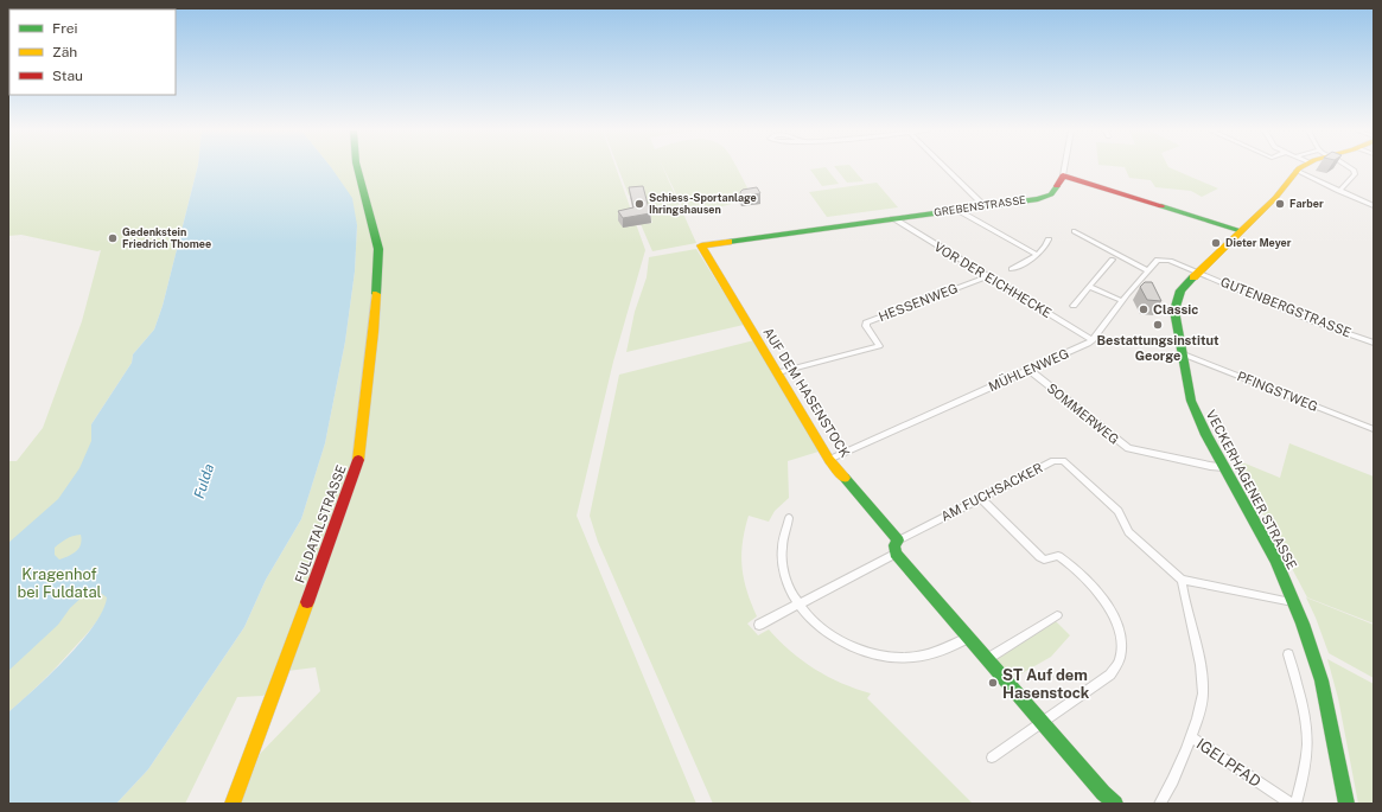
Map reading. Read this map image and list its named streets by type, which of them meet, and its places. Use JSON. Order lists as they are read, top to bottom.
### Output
{
  "streets": {
    "street": [
      "GREBENSTRASSE",
      "VOR DER EICHHECKE",
      "HESSENWEG",
      "GUTENBERGSTRASSE",
      "MÜHLENWEG",
      "PFINGSTWEG",
      "AUF DEM HASENSTOCK",
      "SOMMERWEG",
      "VECKERHAGENER STRASSE",
      "AM FUCHSACKER",
      "FULDATALSTRASSE",
      "IGELPFAD"
    ]
  },
  "crossings": [
    ["GREBENSTRASSE", "VOR DER EICHHECKE"],
    ["GREBENSTRASSE", "AUF DEM HASENSTOCK"],
    ["VOR DER EICHHECKE", "HESSENWEG"],
    ["VOR DER EICHHECKE", "MÜHLENWEG"],
    ["HESSENWEG", "AUF DEM HASENSTOCK"],
    ["GUTENBERGSTRASSE", "MÜHLENWEG"],
    ["GUTENBERGSTRASSE", "VECKERHAGENER STRASSE"],
    ["MÜHLENWEG", "AUF DEM HASENSTOCK"],
    ["MÜHLENWEG", "SOMMERWEG"],
    ["MÜHLENWEG", "VECKERHAGENER STRASSE"],
    ["PFINGSTWEG", "VECKERHAGENER STRASSE"],
    ["AUF DEM HASENSTOCK", "AM FUCHSACKER"],
    ["SOMMERWEG", "VECKERHAGENER STRASSE"]
  ],
  "water": ["Fulda"],
  "parks": ["Kragenhof bei Fuldatal"],
  "places": [
    "Schiess-Sportanlage Ihringshausen",
    "Farber",
    "Gedenkstein Friedrich Thomee",
    "Dieter Meyer",
    "Classic",
    "Bestattungsinstitut George",
    "ST Auf dem Hasenstock"
  ],
  "legend": ["Frei", "Zäh", "Stau"]
}
